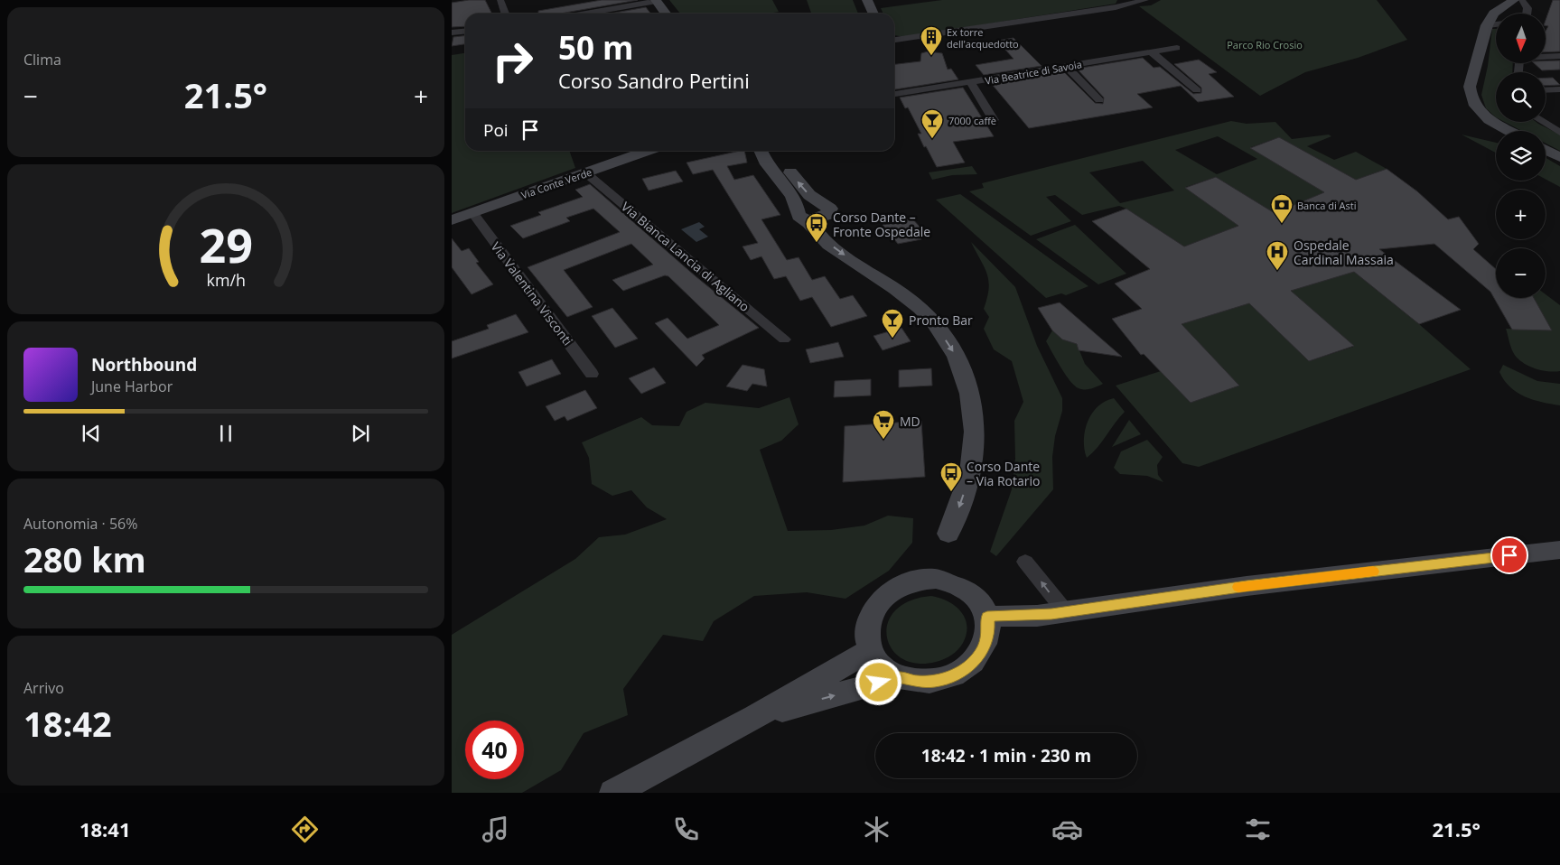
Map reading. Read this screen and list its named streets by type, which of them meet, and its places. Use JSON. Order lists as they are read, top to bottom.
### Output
{
  "streets": {
    "street": [
      "Via Beatrice di Savoia",
      "Via Conte Verde",
      "Via Bianca Lancia di Agliano",
      "Via Valentina Visconti"
    ]
  },
  "crossings": [
    ["Via Conte Verde", "Via Bianca Lancia di Agliano"],
    ["Via Conte Verde", "Via Valentina Visconti"]
  ],
  "parks": ["Parco Rio Crosio"],
  "places": {
    "building": ["Ex torre dell'acquedotto"],
    "bar": ["7000 caffè", "Pronto Bar"],
    "bank": ["Banca di Asti"],
    "bus stop": ["Corso Dante – Fronte Ospedale", "Corso Dante – Via Rotario"],
    "hospital": ["Ospedale Cardinal Massaia"],
    "supermarket": ["MD"]
  },
  "north": "bottom",
  "page": {
    "tile": [
      "Clima",
      ["Autonomia · 56%", "280 km"],
      ["Arrivo", "18:42"]
    ],
    "map_buttons": ["+", "−"],
    "turn": ["50 m", "Corso Sandro Pertini"],
    "heat": ["−", "21.5°", "+"],
    "then": "Poi",
    "song": ["Northbound", "June Harbor"],
    "limit": "40",
    "trip": "18:42 · 1 min · 230 m",
    "tabs": ["18:41", "21.5°"],
    "gauge": ["29", "km/h"]
  }
}
